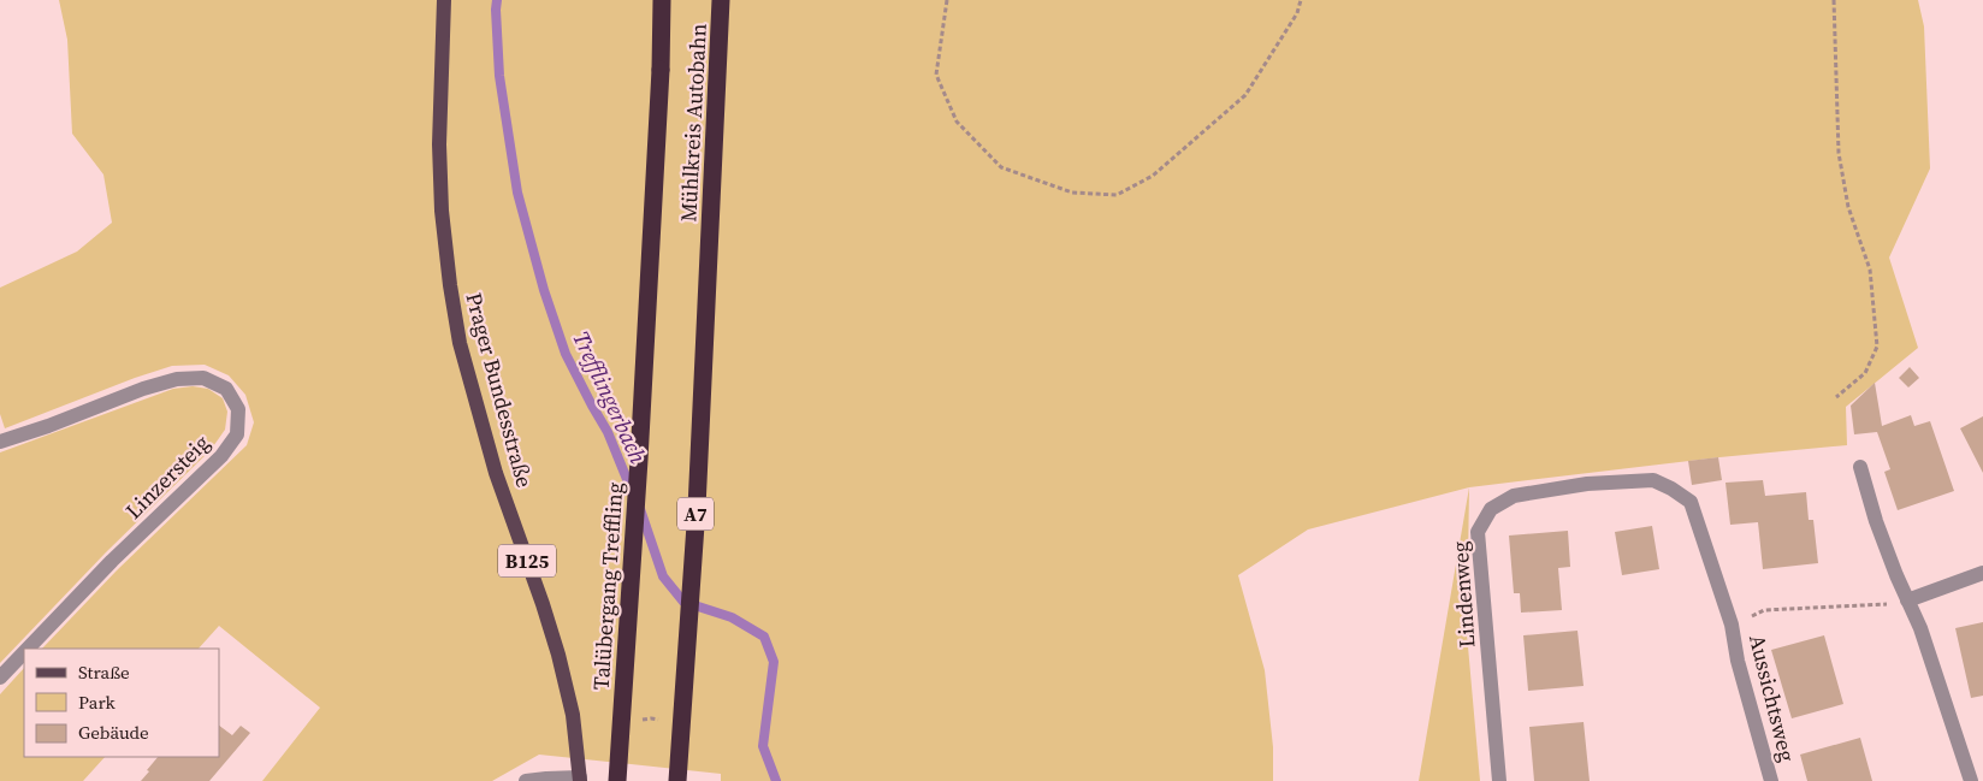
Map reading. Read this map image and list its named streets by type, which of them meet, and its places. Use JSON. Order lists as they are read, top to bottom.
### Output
{
  "streets": {
    "highway": ["Mühlkreis Autobahn", "A7", "Talübergang Treffling"],
    "main road": ["Prager Bundesstraße", "B125"],
    "street": ["Linzersteig", "Lindenweg", "Aussichtsweg"]
  },
  "crossings": [
    ["Mühlkreis Autobahn", "Talübergang Treffling"],
    ["Lindenweg", "Aussichtsweg"]
  ],
  "water": ["Trefflingerbach"],
  "legend": ["Straße", "Park", "Gebäude"]
}
